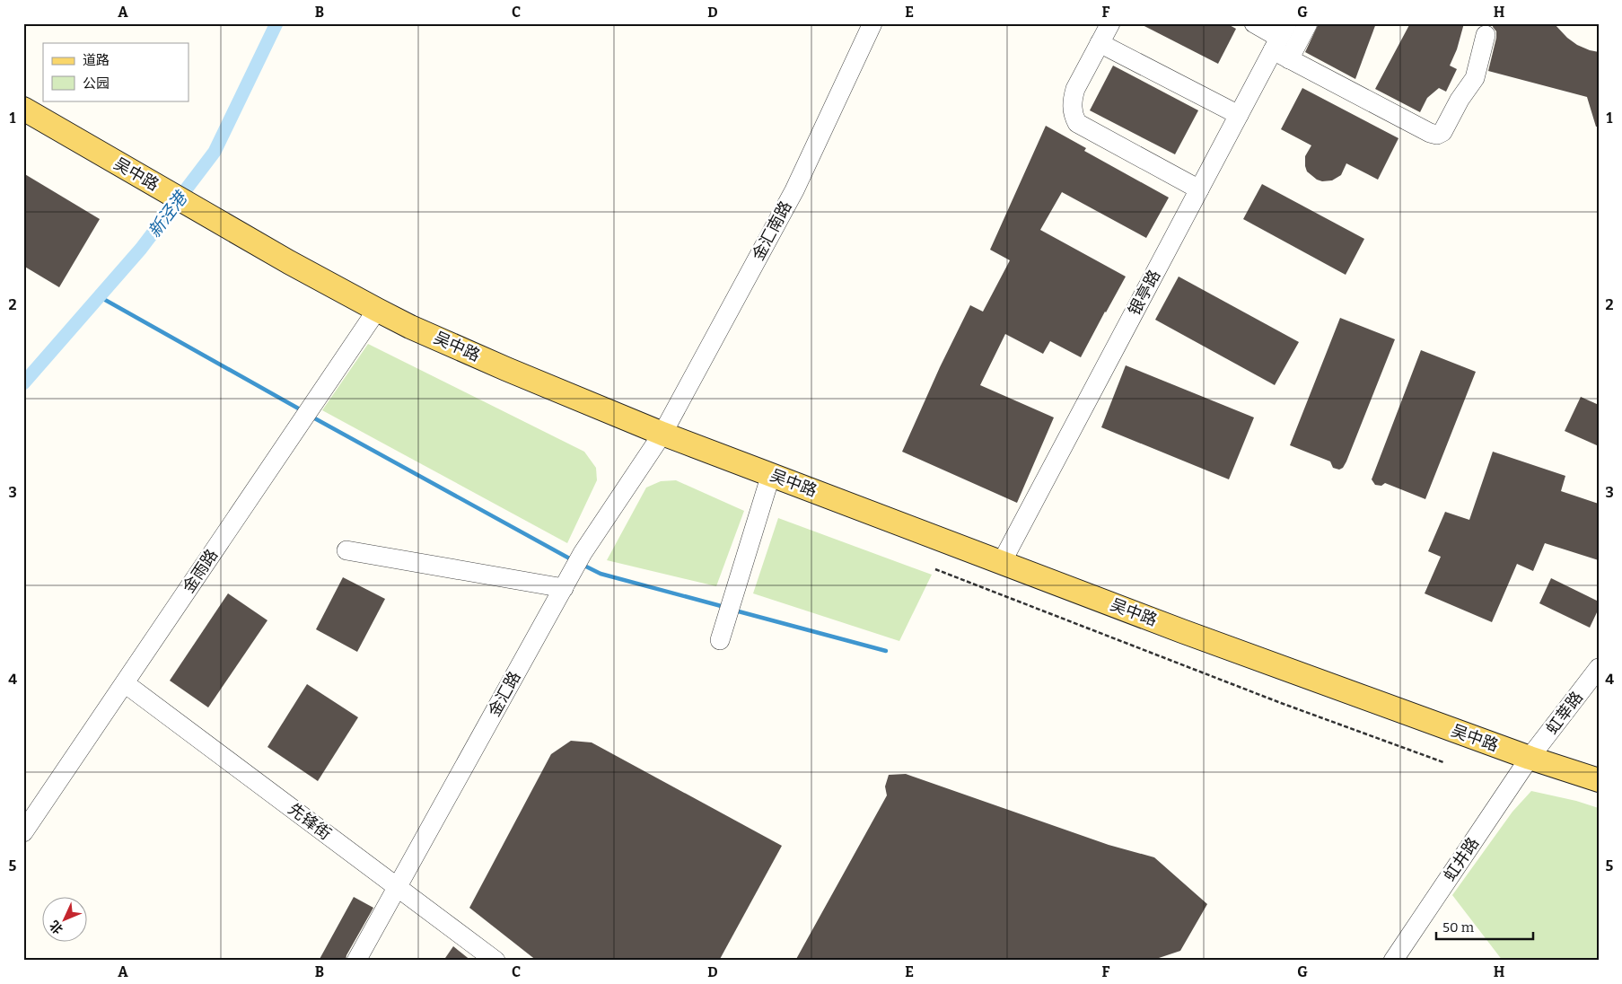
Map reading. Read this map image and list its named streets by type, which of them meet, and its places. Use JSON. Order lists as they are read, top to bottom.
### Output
{
  "streets": {
    "main road": ["吴中路"],
    "street": [
      "金汇南路",
      "银亭路",
      "金雨路",
      "金汇路",
      "虹莘路",
      "先锋街",
      "虹井路"
    ]
  },
  "crossings": [
    ["吴中路", "金汇南路"],
    ["吴中路", "银亭路"],
    ["吴中路", "金雨路"],
    ["吴中路", "金汇路"],
    ["吴中路", "虹莘路"],
    ["吴中路", "虹井路"],
    ["金汇南路", "金汇路"],
    ["金雨路", "先锋街"],
    ["金汇路", "先锋街"],
    ["虹莘路", "虹井路"]
  ],
  "water": ["新泾港"],
  "legend": ["道路", "公园"],
  "scale_bar": "50 m",
  "north": "bottom left",
  "grid": {
    "columns": [
      "A",
      "B",
      "C",
      "D",
      "E",
      "F",
      "G",
      "H"
    ],
    "rows": [
      "1",
      "2",
      "3",
      "4",
      "5"
    ]
  }
}
